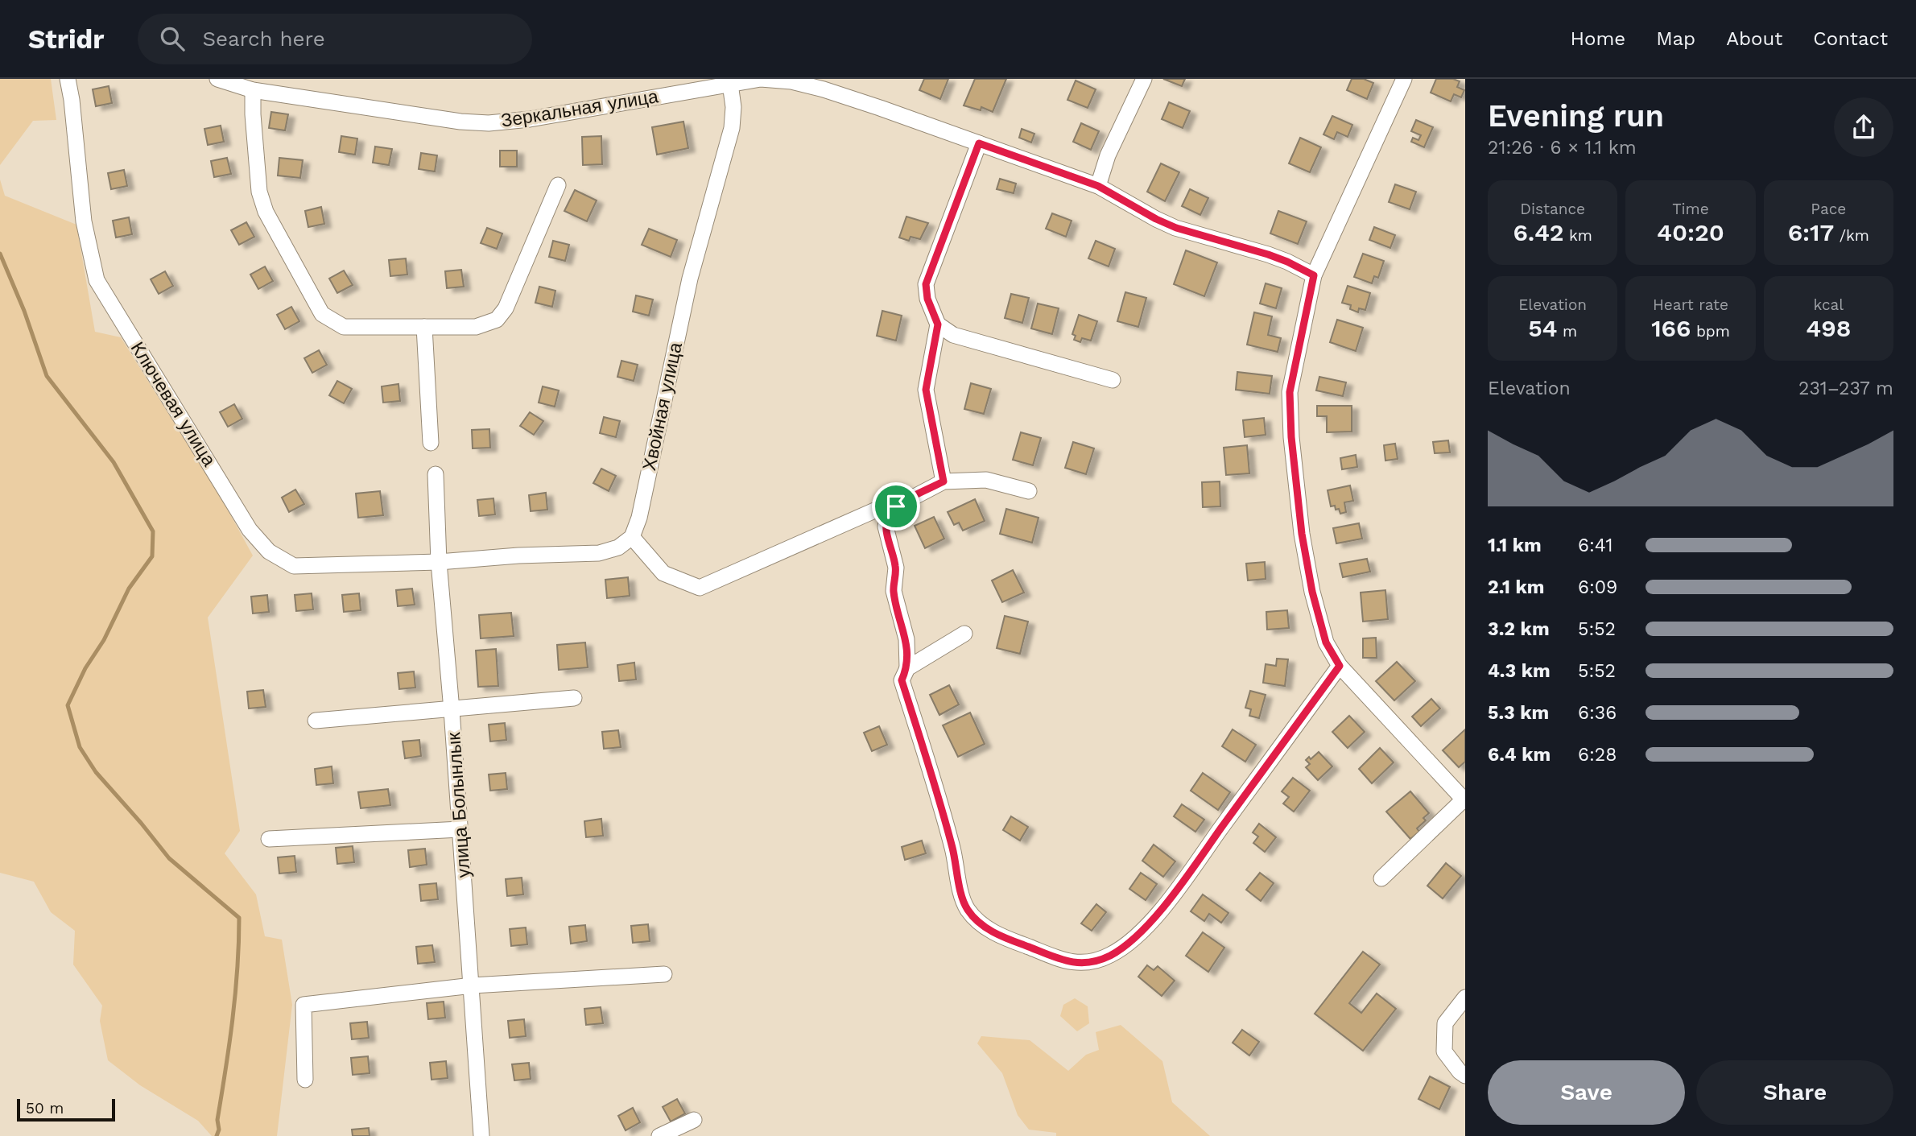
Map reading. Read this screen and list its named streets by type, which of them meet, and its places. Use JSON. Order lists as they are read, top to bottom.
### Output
{
  "streets": {
    "street": [
      "Зеркальная улица",
      "Ключевая улица",
      "Хвойная улица",
      "улица Болынлык"
    ]
  },
  "crossings": [
    ["Зеркальная улица", "Хвойная улица"],
    ["Ключевая улица", "улица Болынлык"]
  ],
  "scale_bar": "50 m",
  "page": {
    "header": "Stridr",
    "search": "Search here",
    "nav": [
      "Home",
      "Map",
      "About",
      "Contact"
    ],
    "heading": ["Evening run", "21:26 · 6 × 1.1 km"],
    "stats": [
      ["Distance", "6.42 km"],
      ["Time", "40:20"],
      ["Pace", "6:17 /km"],
      ["Elevation", "54 m"],
      ["Heart rate", "166 bpm"],
      ["kcal", "498"]
    ],
    "chart": ["Elevation", "231–237 m"],
    "list": [
      {
        "name": "1.1 km",
        "note": "6:41"
      },
      {
        "name": "2.1 km",
        "note": "6:09"
      },
      {
        "name": "3.2 km",
        "note": "5:52"
      },
      {
        "name": "4.3 km",
        "note": "5:52"
      },
      {
        "name": "5.3 km",
        "note": "6:36"
      },
      {
        "name": "6.4 km",
        "note": "6:28"
      }
    ],
    "buttons": ["Save", "Share"],
    "scale": "50 m"
  }
}
